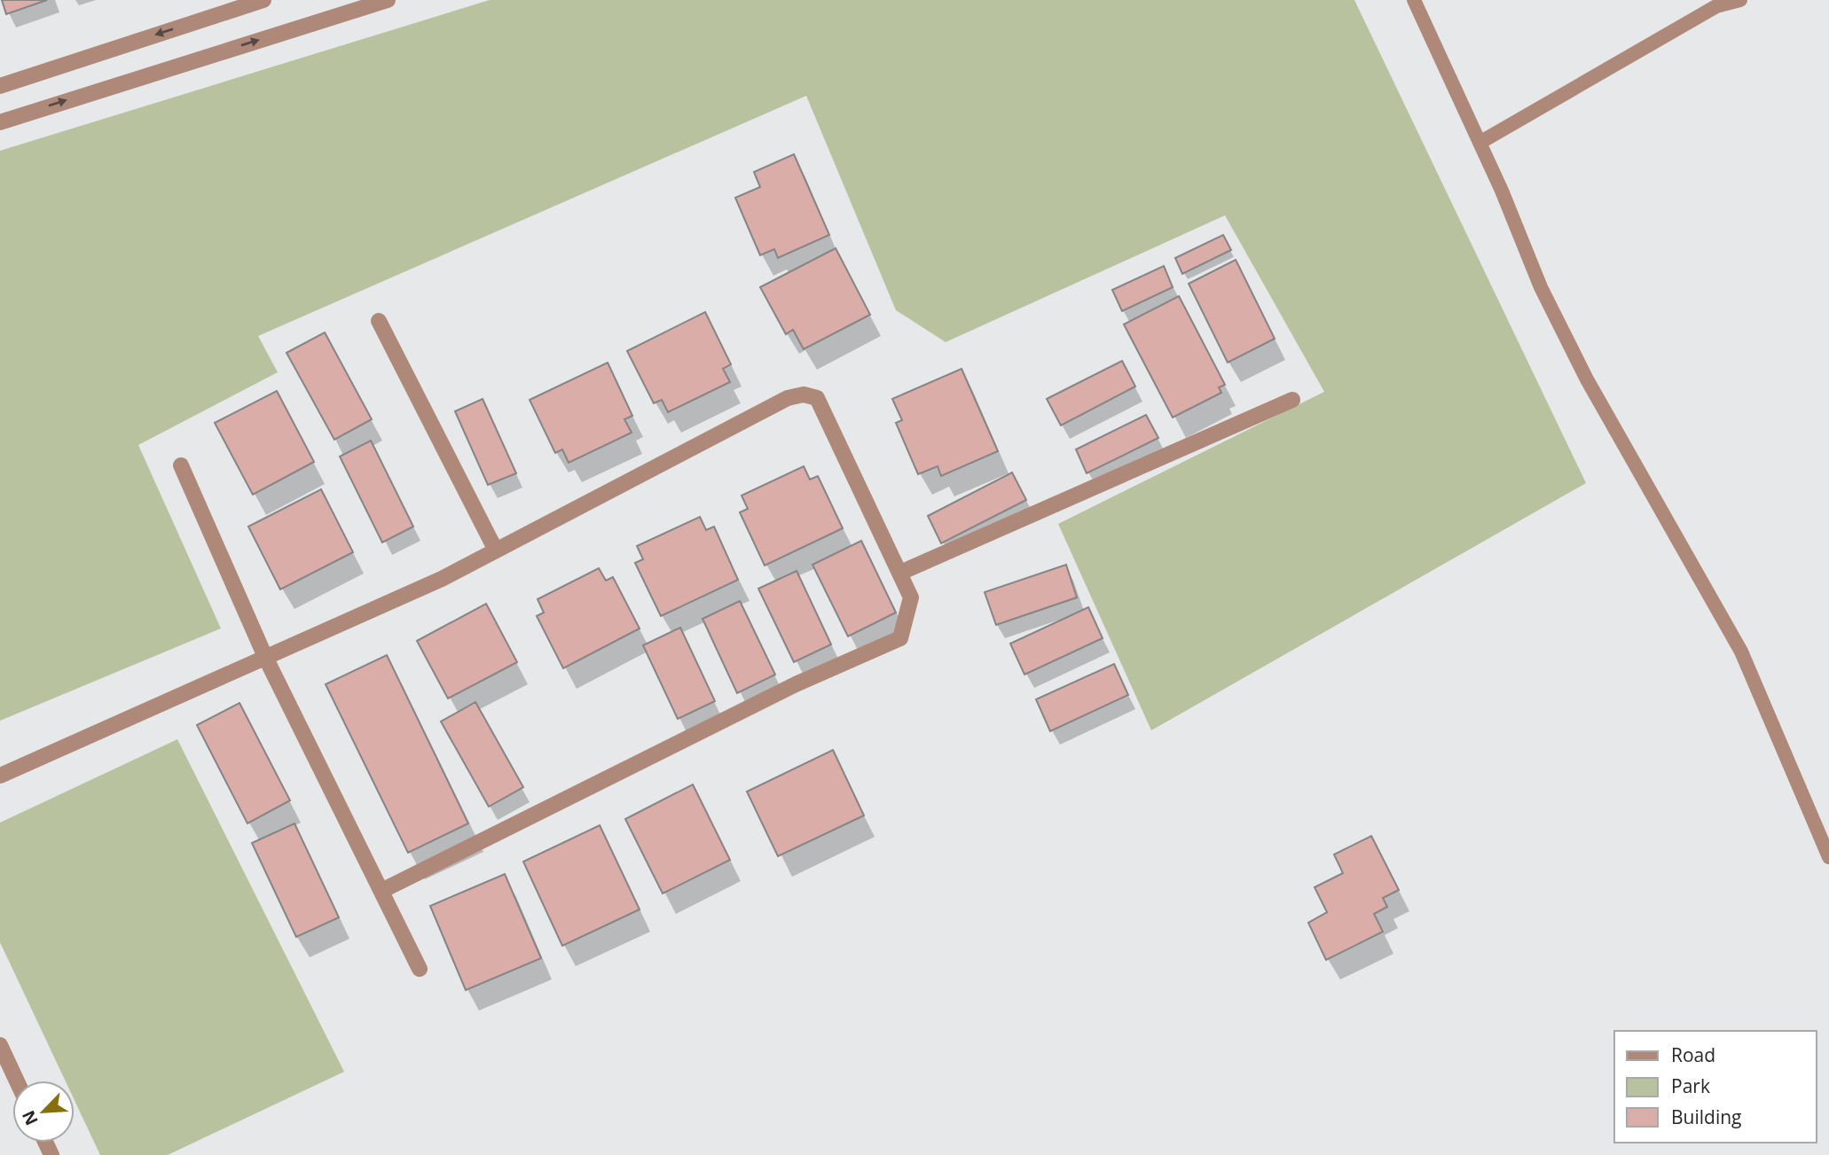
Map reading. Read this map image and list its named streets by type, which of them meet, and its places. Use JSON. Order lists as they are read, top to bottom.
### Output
{
  "legend": ["Road", "Park", "Building"],
  "north": "bottom left"
}
